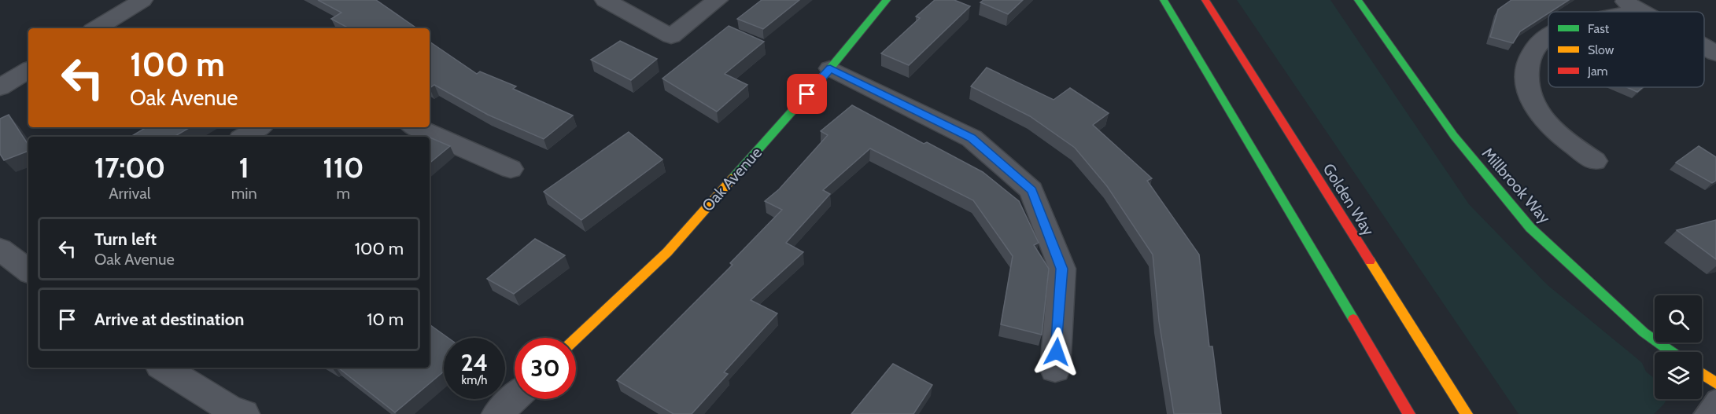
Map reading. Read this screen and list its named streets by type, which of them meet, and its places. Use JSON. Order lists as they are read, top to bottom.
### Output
{
  "streets": {
    "main road": ["Oak Avenue", "Millbrook Way", "Golden Way"]
  },
  "legend": ["Fast", "Slow", "Jam"],
  "page": {
    "turn": ["100 m", "Oak Avenue"],
    "eta": [
      "17:00",
      "Arrival",
      "1",
      "min",
      "110",
      "m"
    ],
    "list": [
      {
        "name": "Turn left",
        "note": "Oak Avenue",
        "value": "100 m"
      },
      {
        "name": "Arrive at destination",
        "value": "10 m"
      }
    ],
    "speed": "24 km/h",
    "limit": "30"
  }
}
